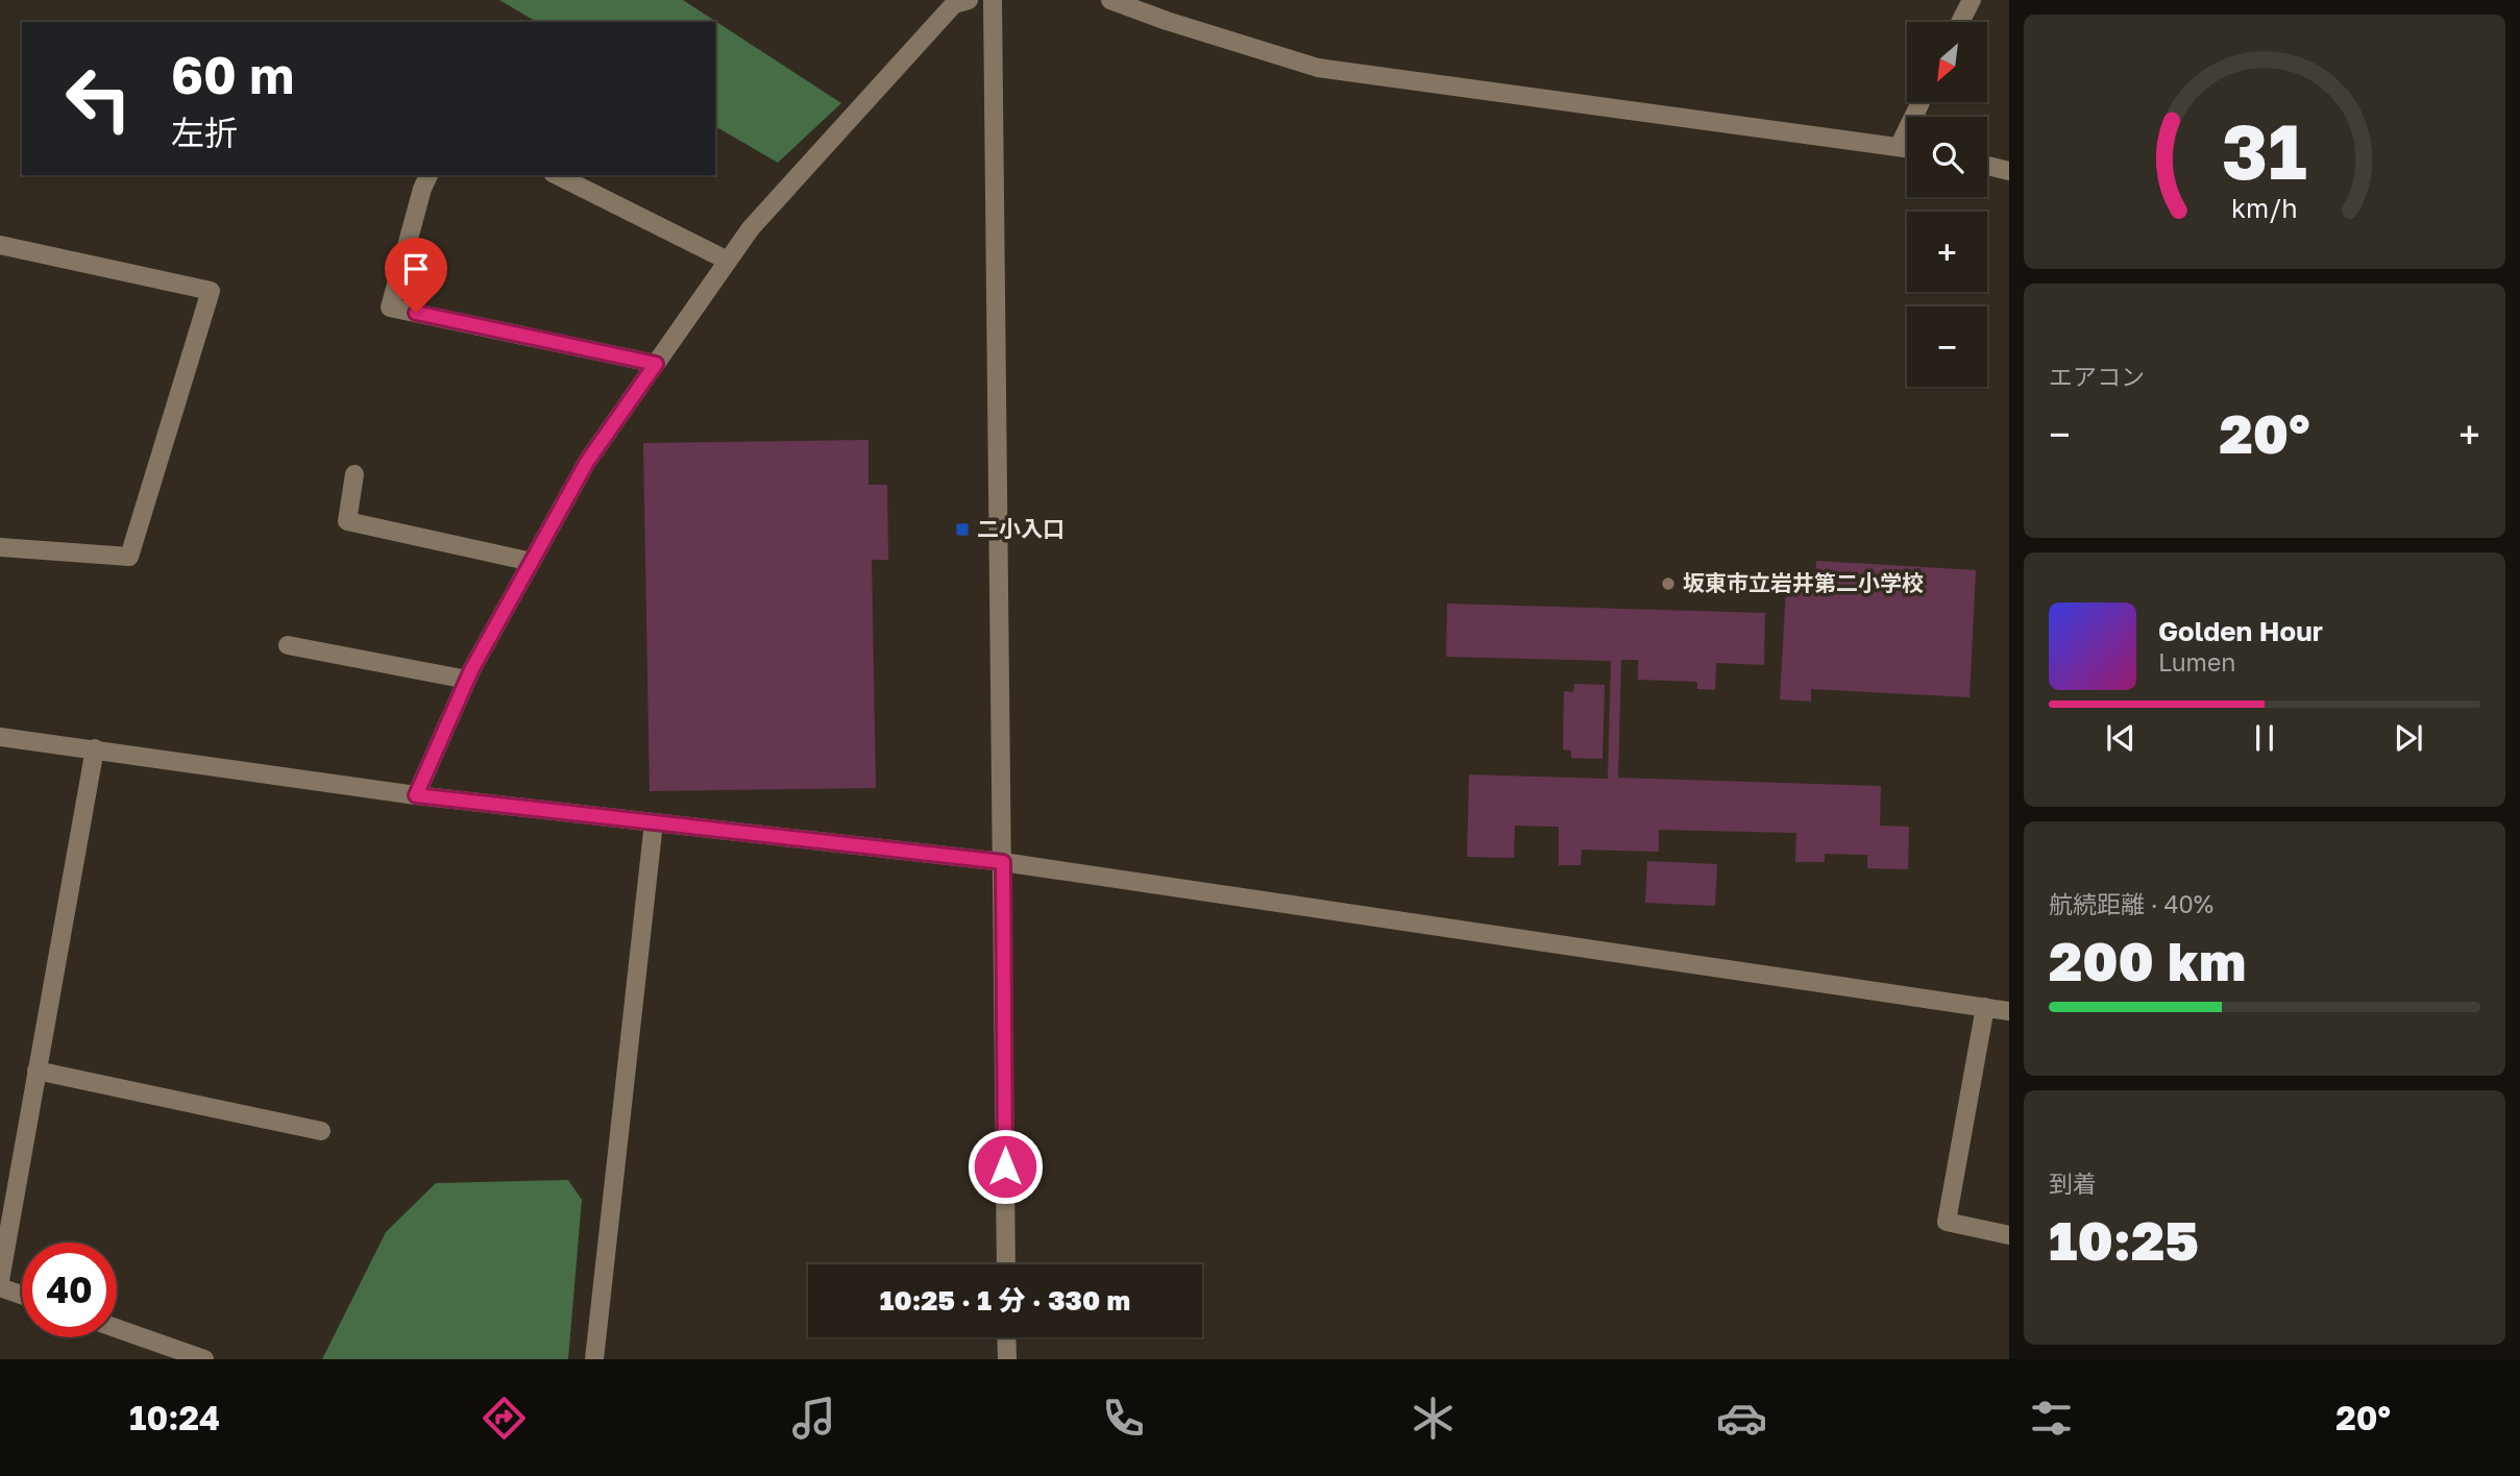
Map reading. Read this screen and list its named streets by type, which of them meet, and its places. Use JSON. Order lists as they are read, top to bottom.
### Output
{
  "places": {
    "transit": ["二小入口"],
    "other": ["坂東市立岩井第二小学校"]
  },
  "north": "bottom left",
  "page": {
    "map_buttons": ["+", "−"],
    "turn": ["60 m", "左折"],
    "tile": [
      "エアコン",
      ["航続距離 · 40%", "200 km"],
      ["到着", "10:25"]
    ],
    "heat": ["−", "20°", "+"],
    "song": ["Golden Hour", "Lumen"],
    "limit": "40",
    "trip": "10:25 · 1 分 · 330 m",
    "tabs": ["10:24", "20°"],
    "gauge": ["31", "km/h"]
  }
}
